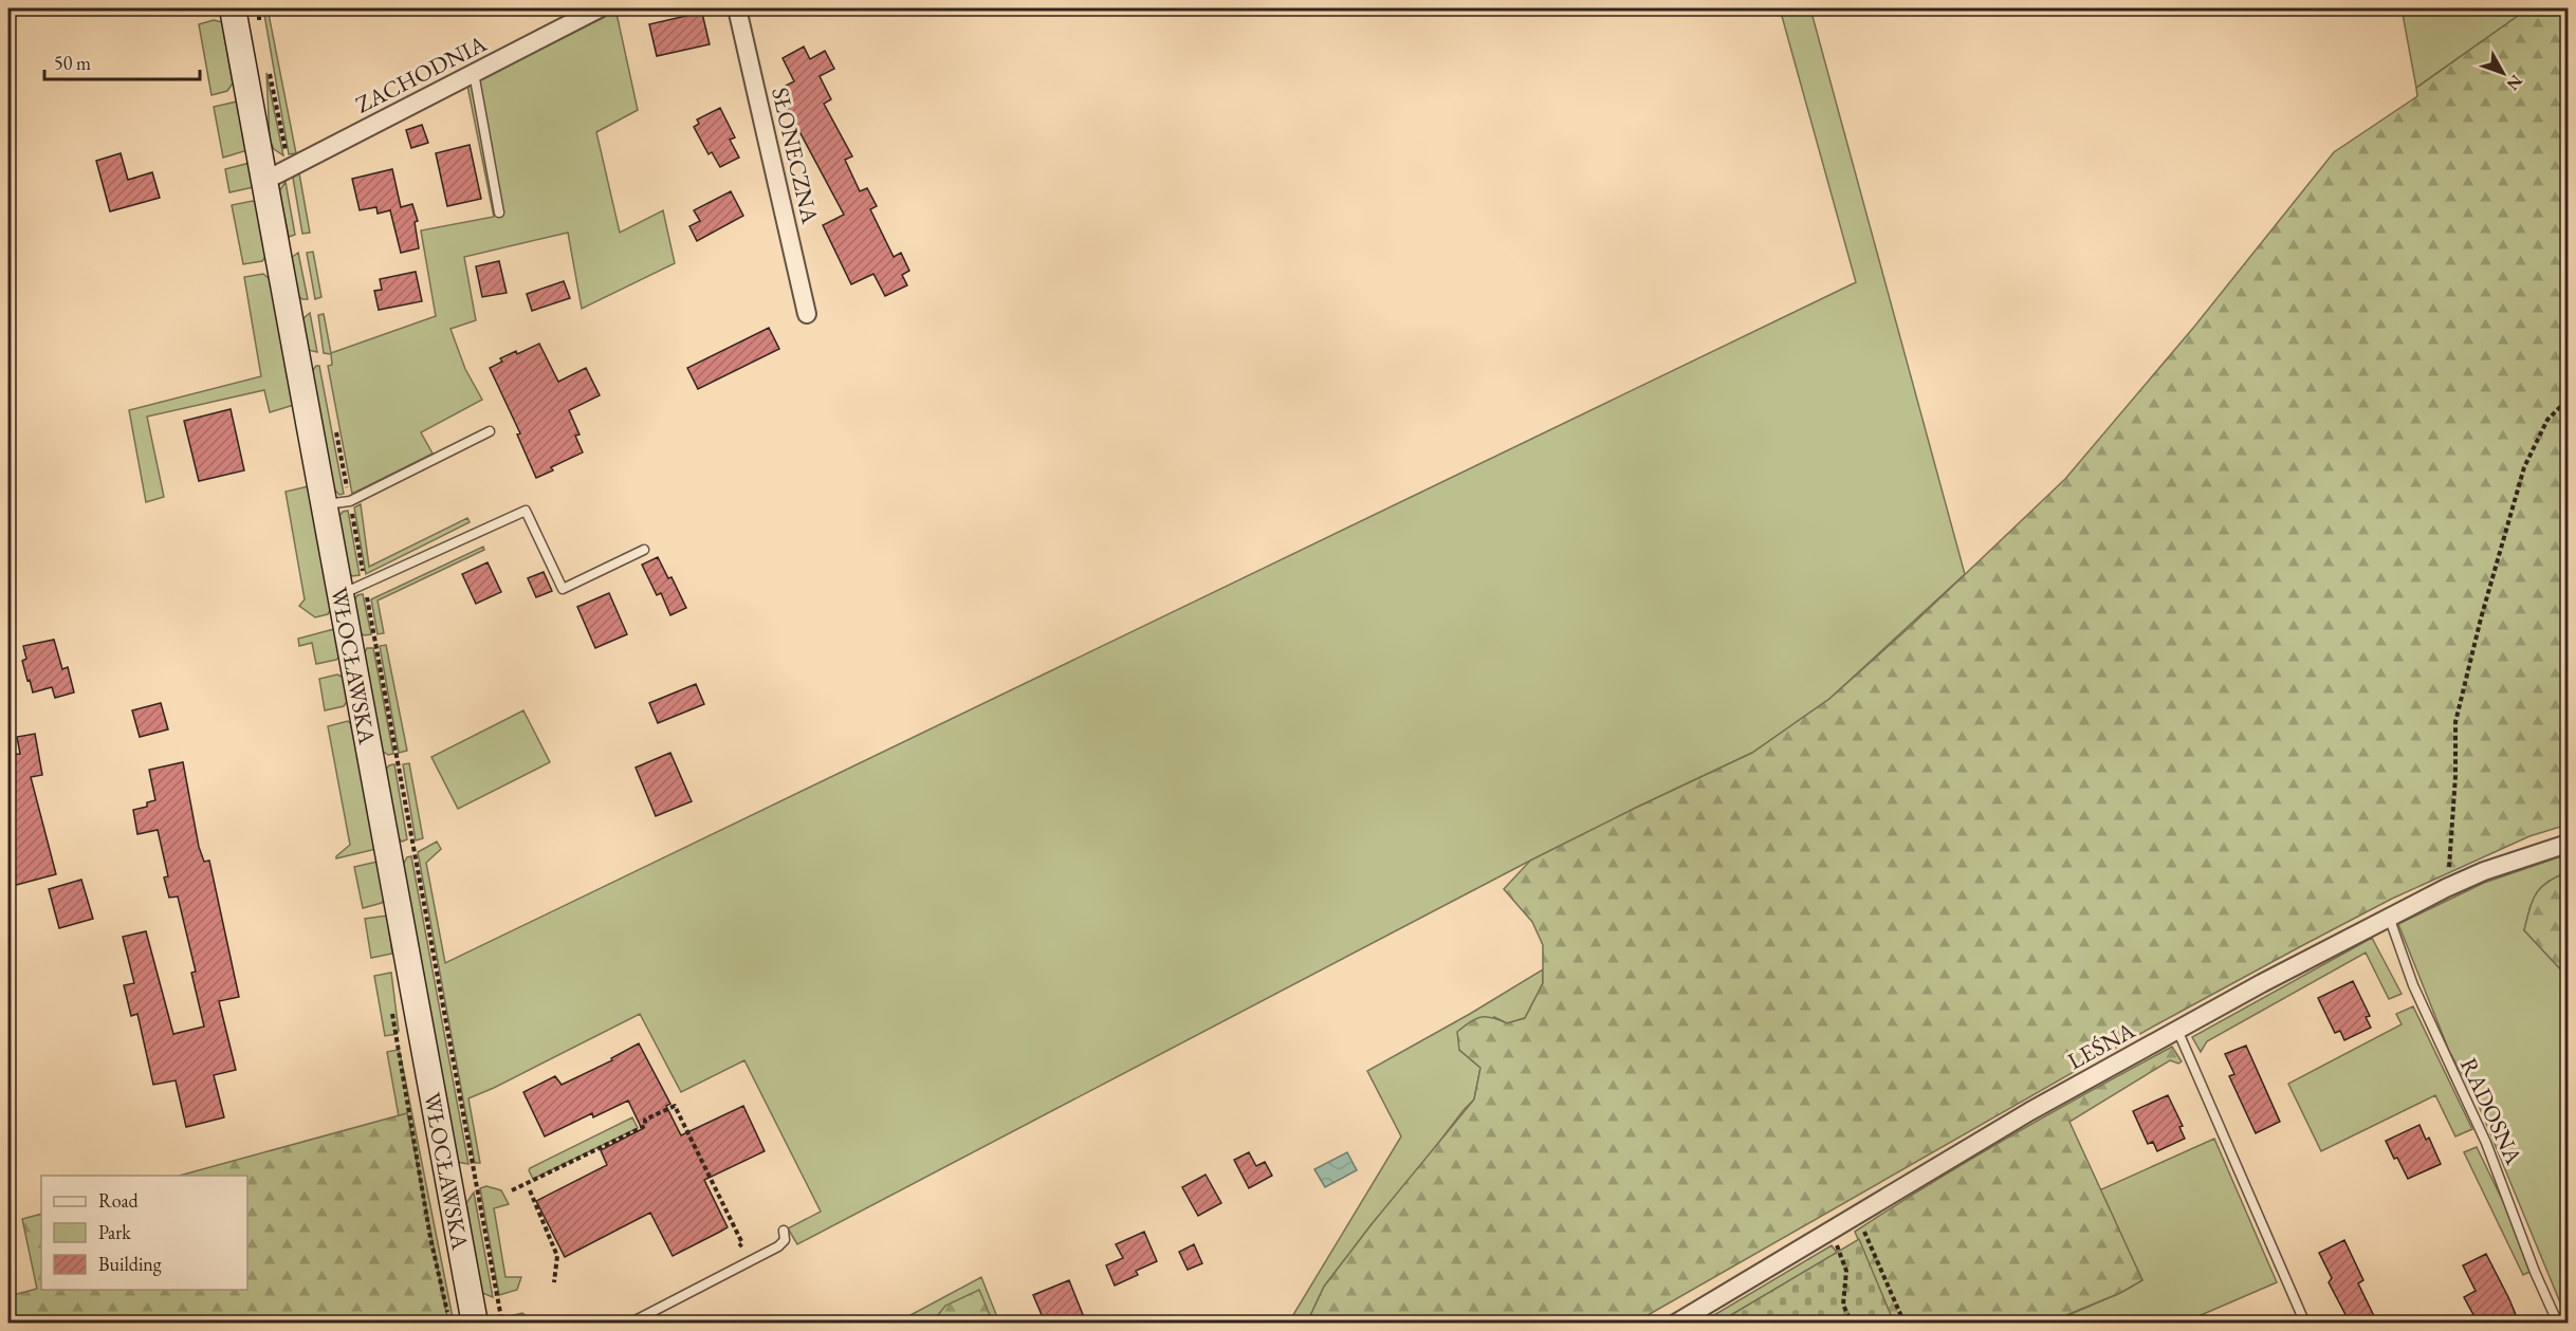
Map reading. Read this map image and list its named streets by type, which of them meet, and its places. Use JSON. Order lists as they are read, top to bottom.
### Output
{
  "streets": {
    "main road": ["WŁOCŁAWSKA"],
    "street": ["ZACHODNIA", "SŁONECZNA", "LEŚNA"],
    "lane": ["RADOSNA"]
  },
  "crossings": [
    ["ZACHODNIA", "WŁOCŁAWSKA"],
    ["LEŚNA", "RADOSNA"]
  ],
  "legend": ["Road", "Park", "Building"],
  "scale_bar": "50 m",
  "north": "bottom right"
}
